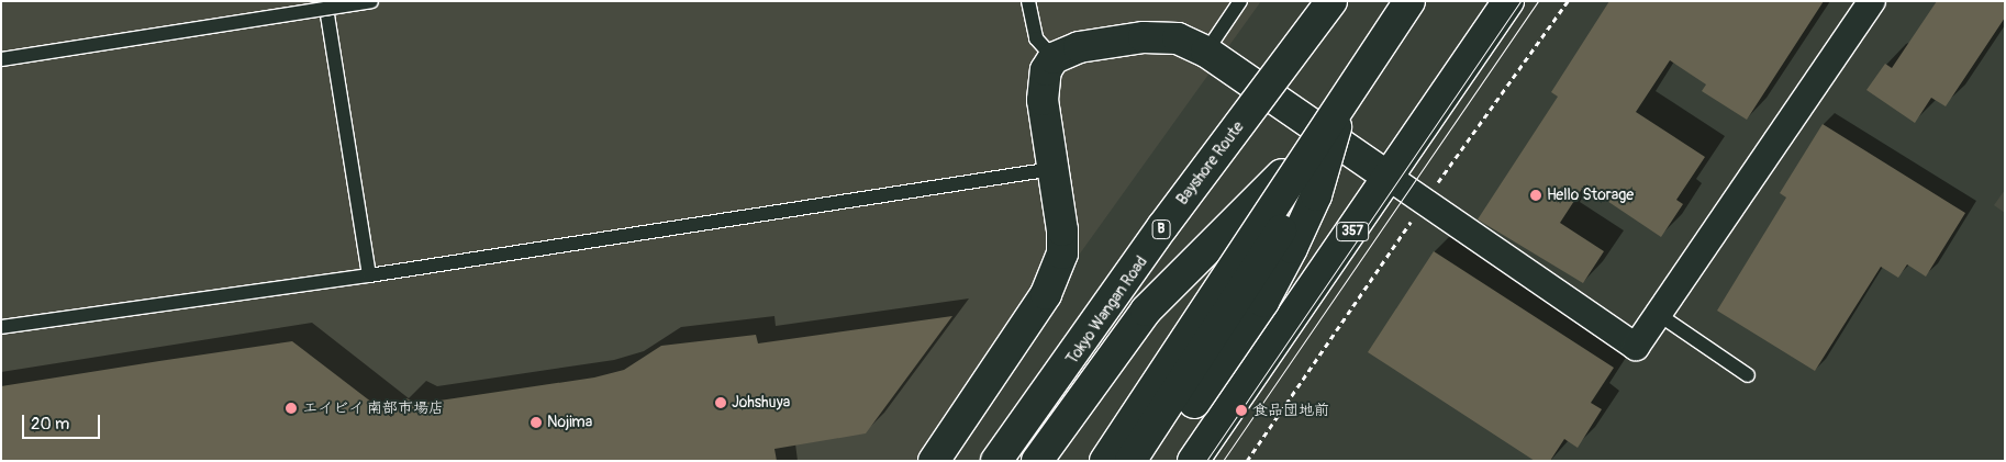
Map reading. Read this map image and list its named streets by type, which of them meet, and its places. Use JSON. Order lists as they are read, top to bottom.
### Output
{
  "streets": {
    "main road": [
      "Bayshore Route",
      "B",
      "357",
      "Tokyo Wangan Road"
    ]
  },
  "crossings": [
    ["Bayshore Route", "Tokyo Wangan Road"]
  ],
  "places": [
    "Hello Storage",
    "Johshuya",
    "エイビイ 南部市場店",
    "食品団地前",
    "Nojima"
  ],
  "scale_bar": "20 m"
}
